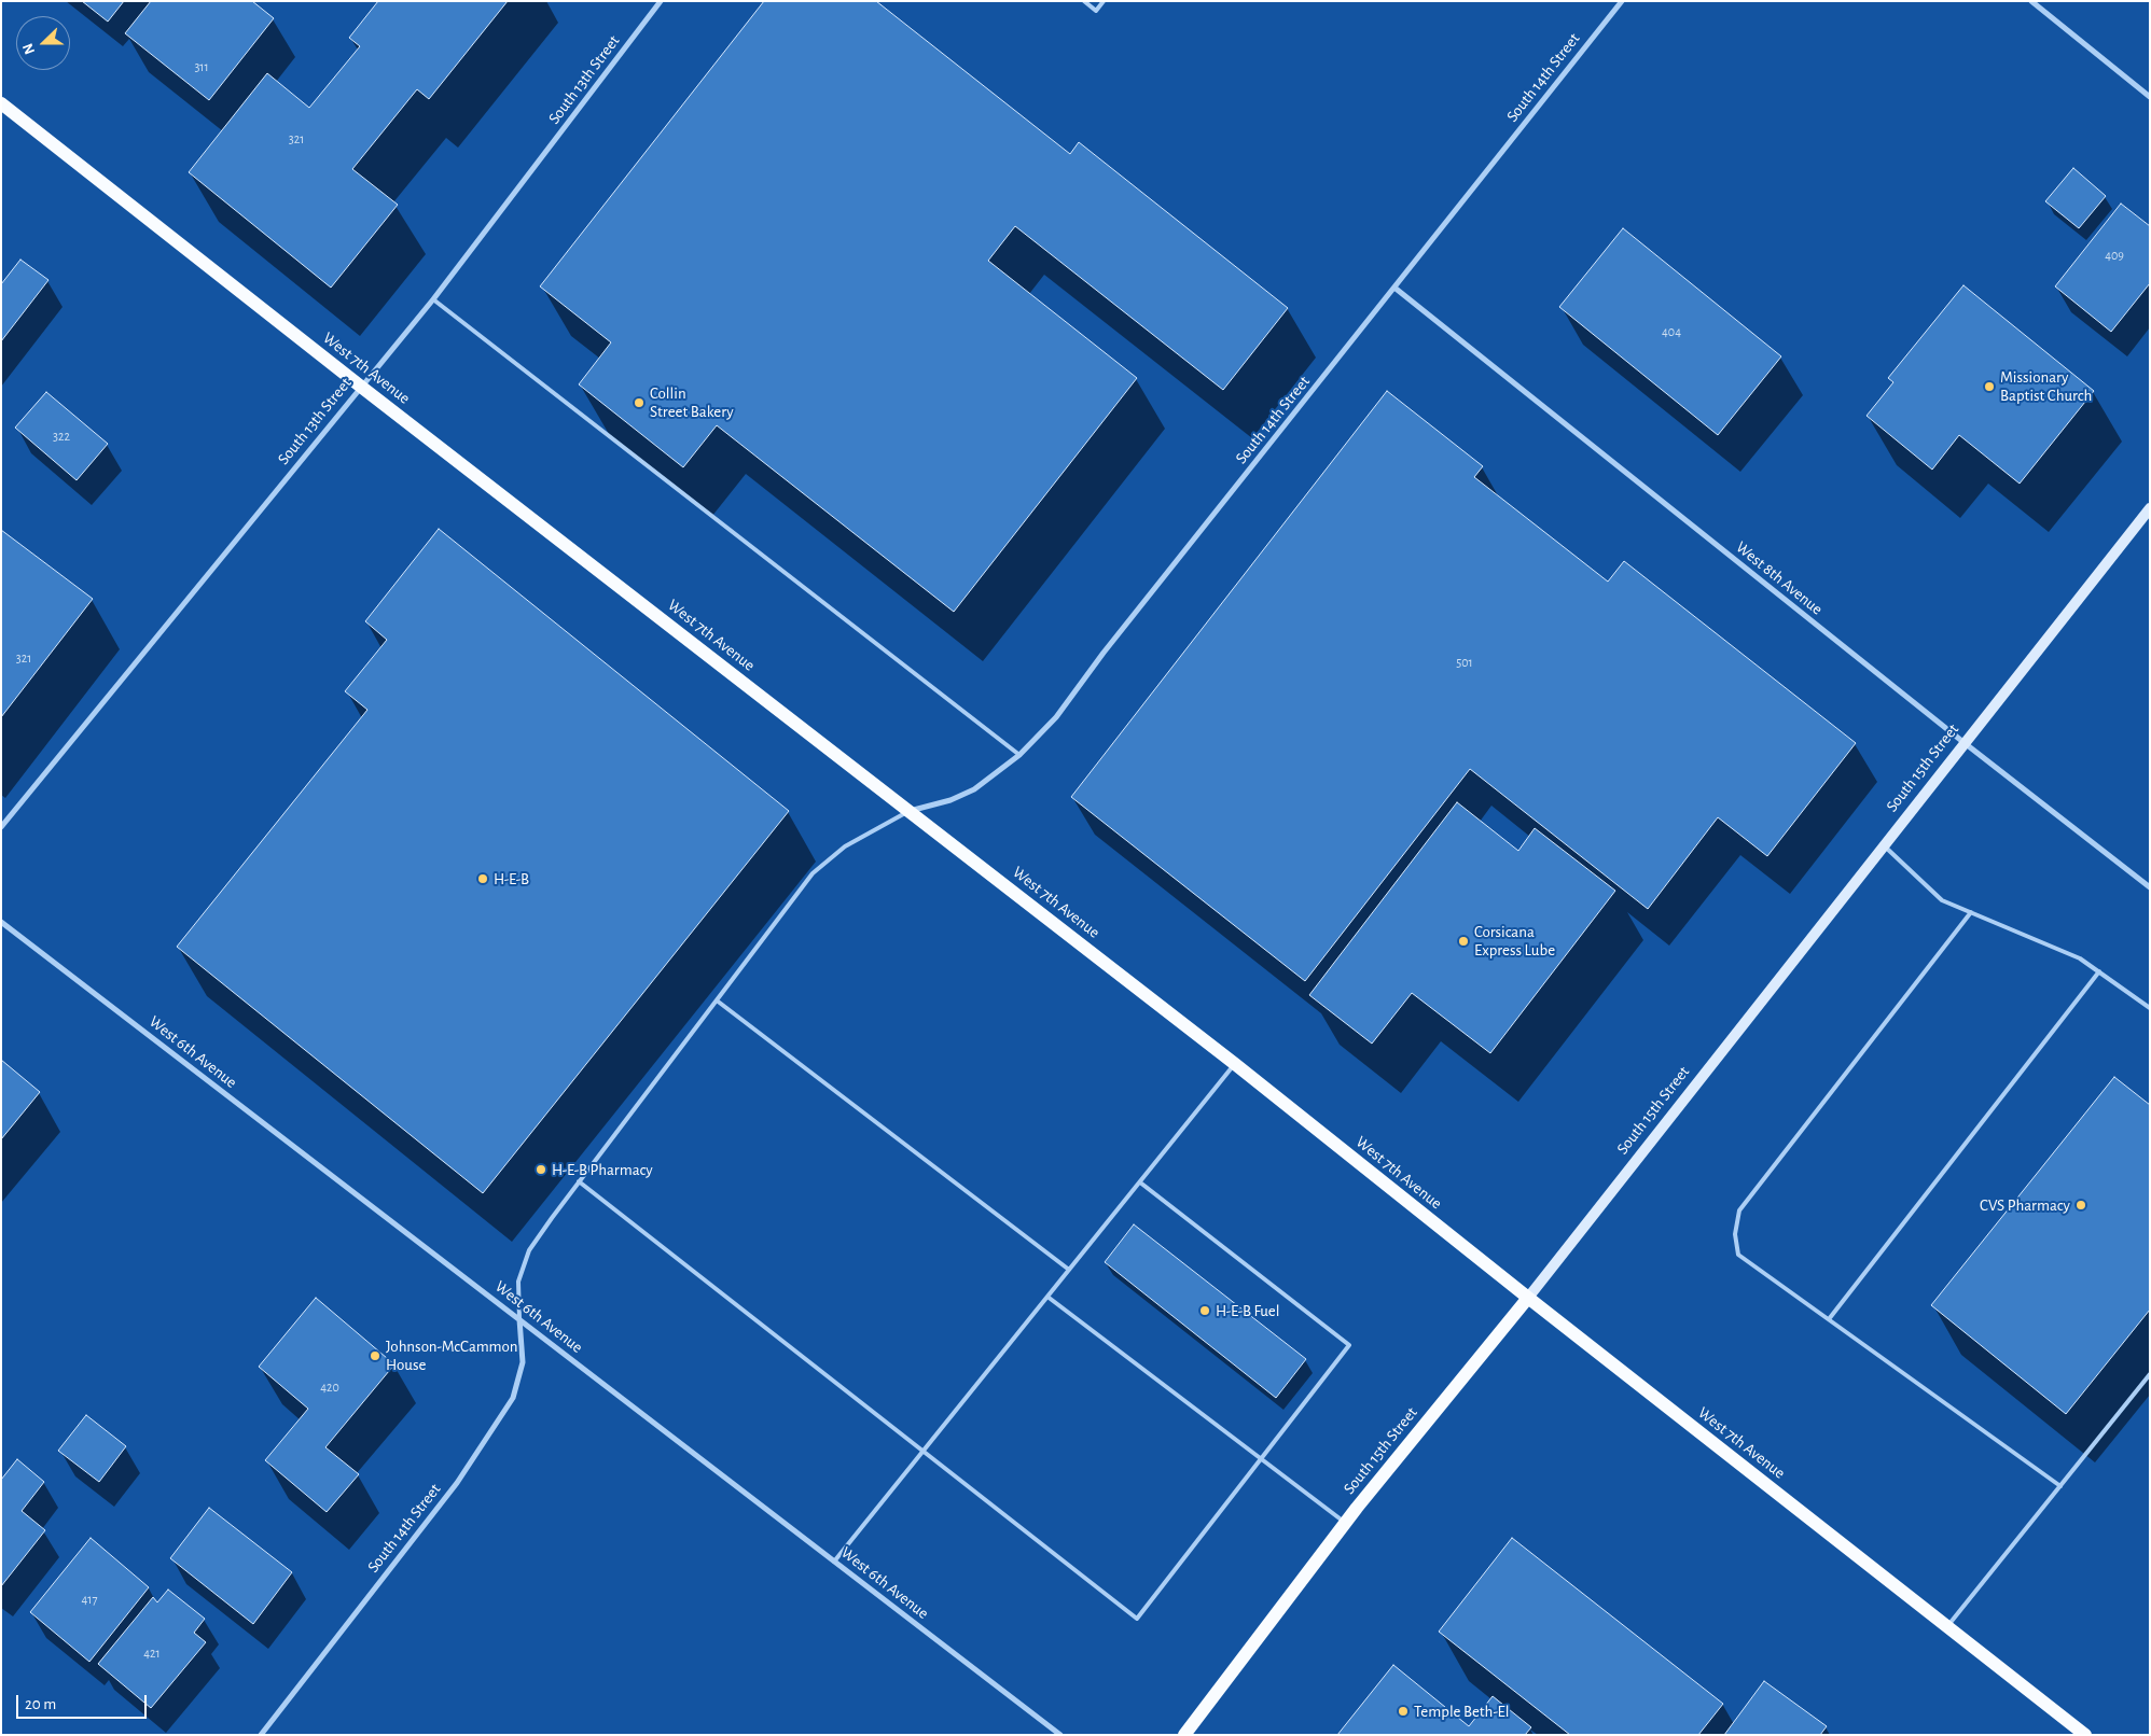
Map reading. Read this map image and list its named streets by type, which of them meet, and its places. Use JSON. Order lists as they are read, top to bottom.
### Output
{
  "streets": {
    "main road": ["West 7th Avenue", "South 15th Street"],
    "street": [
      "South 14th Street",
      "South 13th Street",
      "West 8th Avenue",
      "West 6th Avenue"
    ]
  },
  "crossings": [
    ["South 14th Street", "West 7th Avenue"],
    ["South 14th Street", "West 8th Avenue"],
    ["South 14th Street", "West 6th Avenue"],
    ["South 13th Street", "West 7th Avenue"],
    ["West 7th Avenue", "South 15th Street"],
    ["West 8th Avenue", "South 15th Street"]
  ],
  "places": [
    "Missionary Baptist Church",
    "Collin Street Bakery",
    "H-E-B",
    "Corsicana Express Lube",
    "H-E-B Pharmacy",
    "CVS Pharmacy",
    "H-E-B Fuel",
    "Johnson-McCammon House",
    "Temple Beth-El"
  ],
  "house_numbers": [
    "311",
    "321",
    "409",
    "404",
    "322",
    "321",
    "501",
    "420",
    "417",
    "421"
  ],
  "scale_bar": "20 m",
  "north": "left"
}
